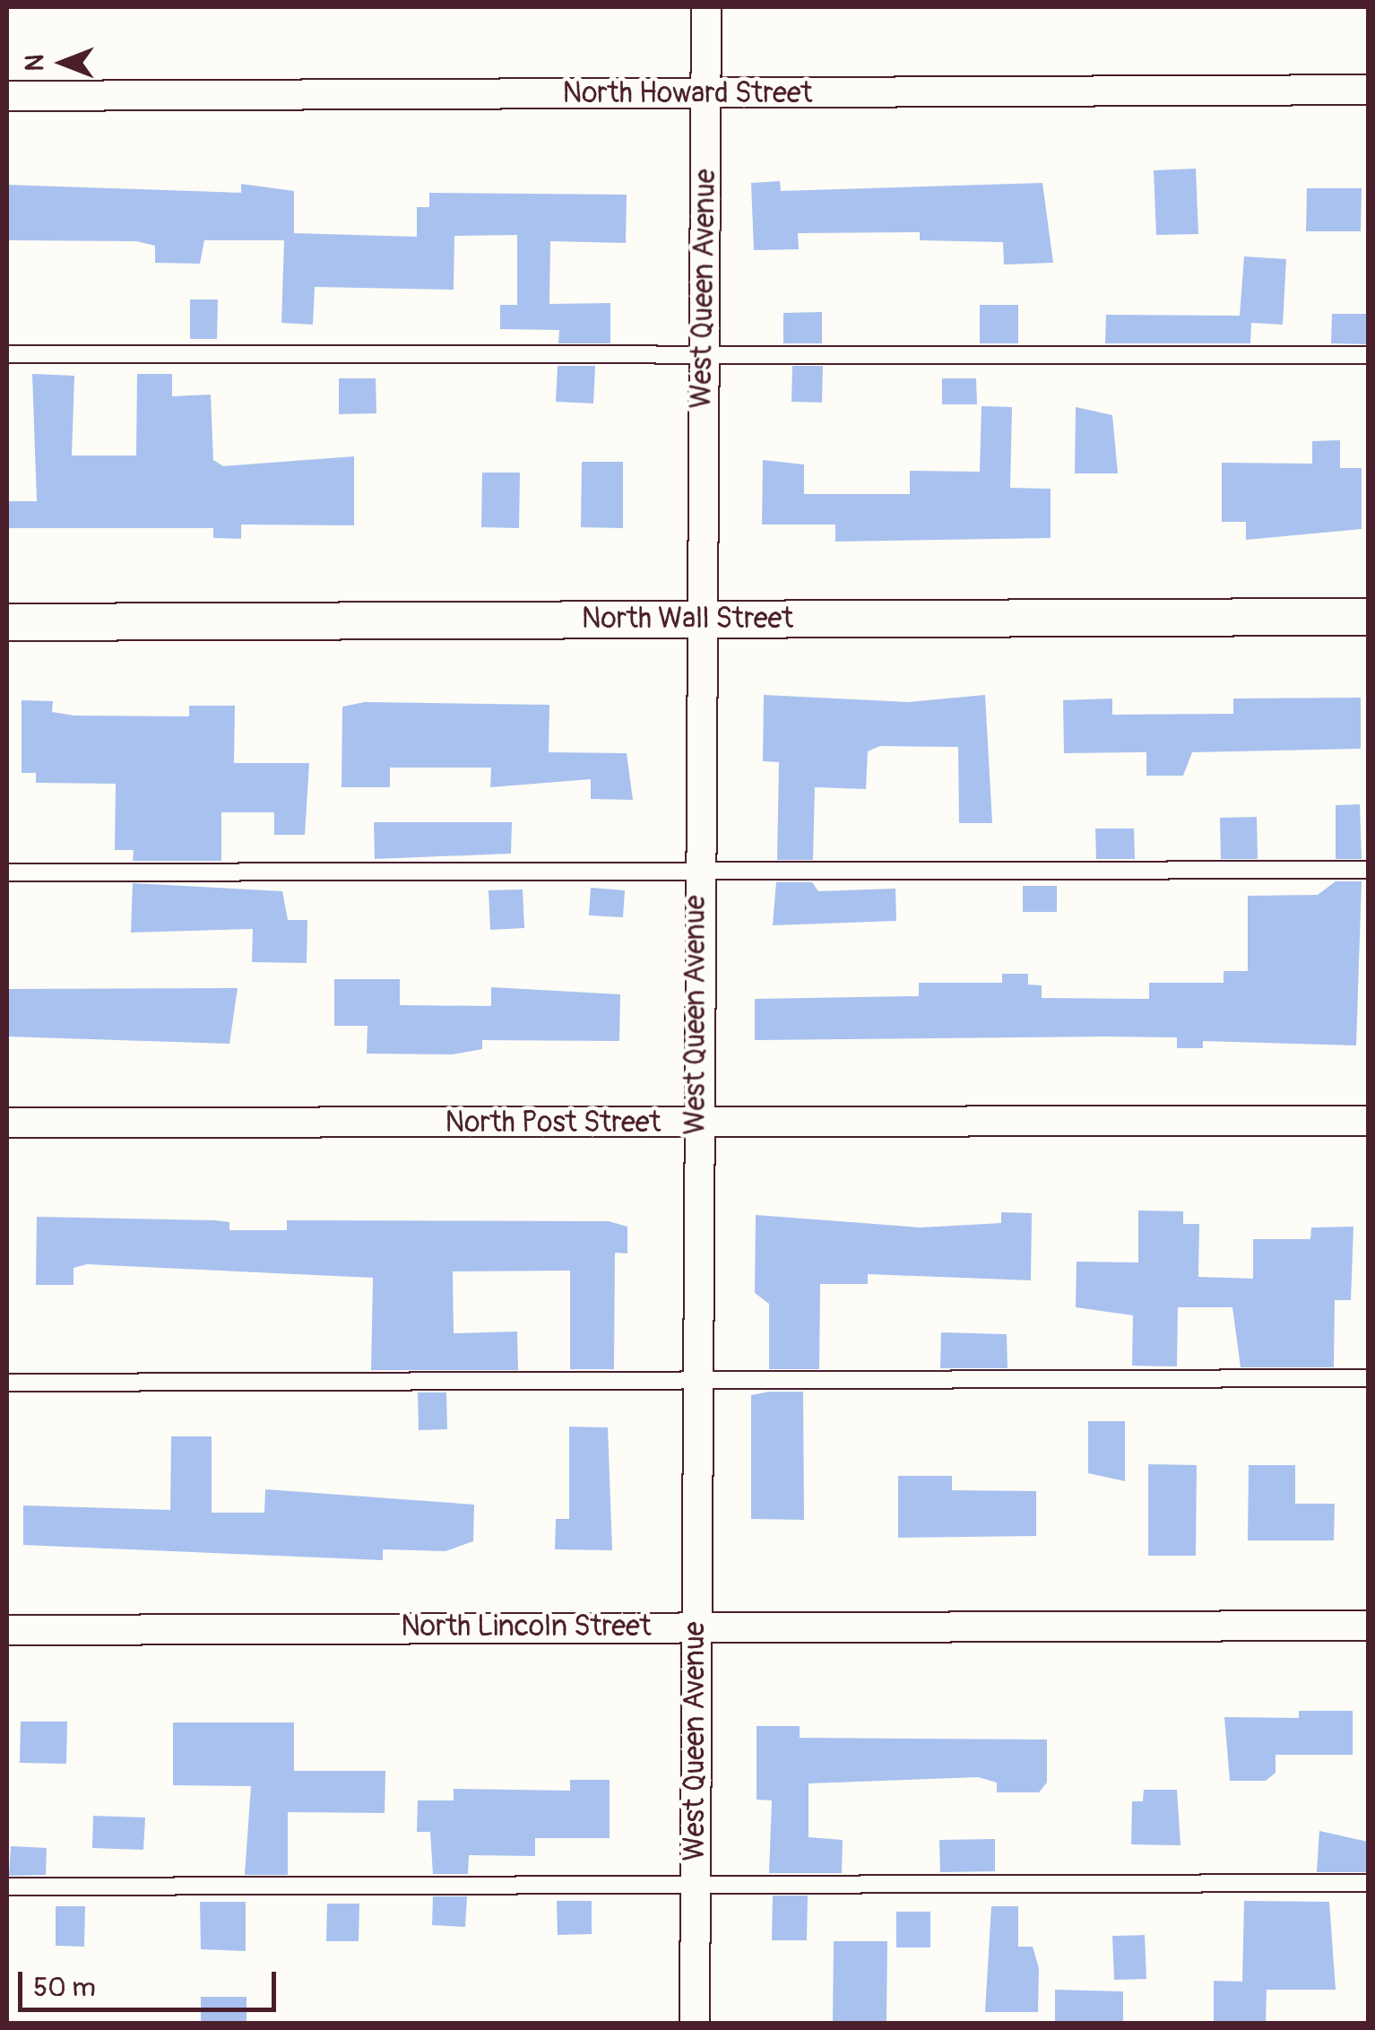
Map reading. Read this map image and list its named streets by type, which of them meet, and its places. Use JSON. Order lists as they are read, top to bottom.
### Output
{
  "streets": {
    "street": [
      "North Howard Street",
      "West Queen Avenue",
      "North Wall Street",
      "North Post Street",
      "North Lincoln Street"
    ]
  },
  "crossings": [
    ["North Howard Street", "West Queen Avenue"],
    ["West Queen Avenue", "North Wall Street"],
    ["West Queen Avenue", "North Post Street"],
    ["West Queen Avenue", "North Lincoln Street"]
  ],
  "scale_bar": "50 m",
  "north": "left"
}
